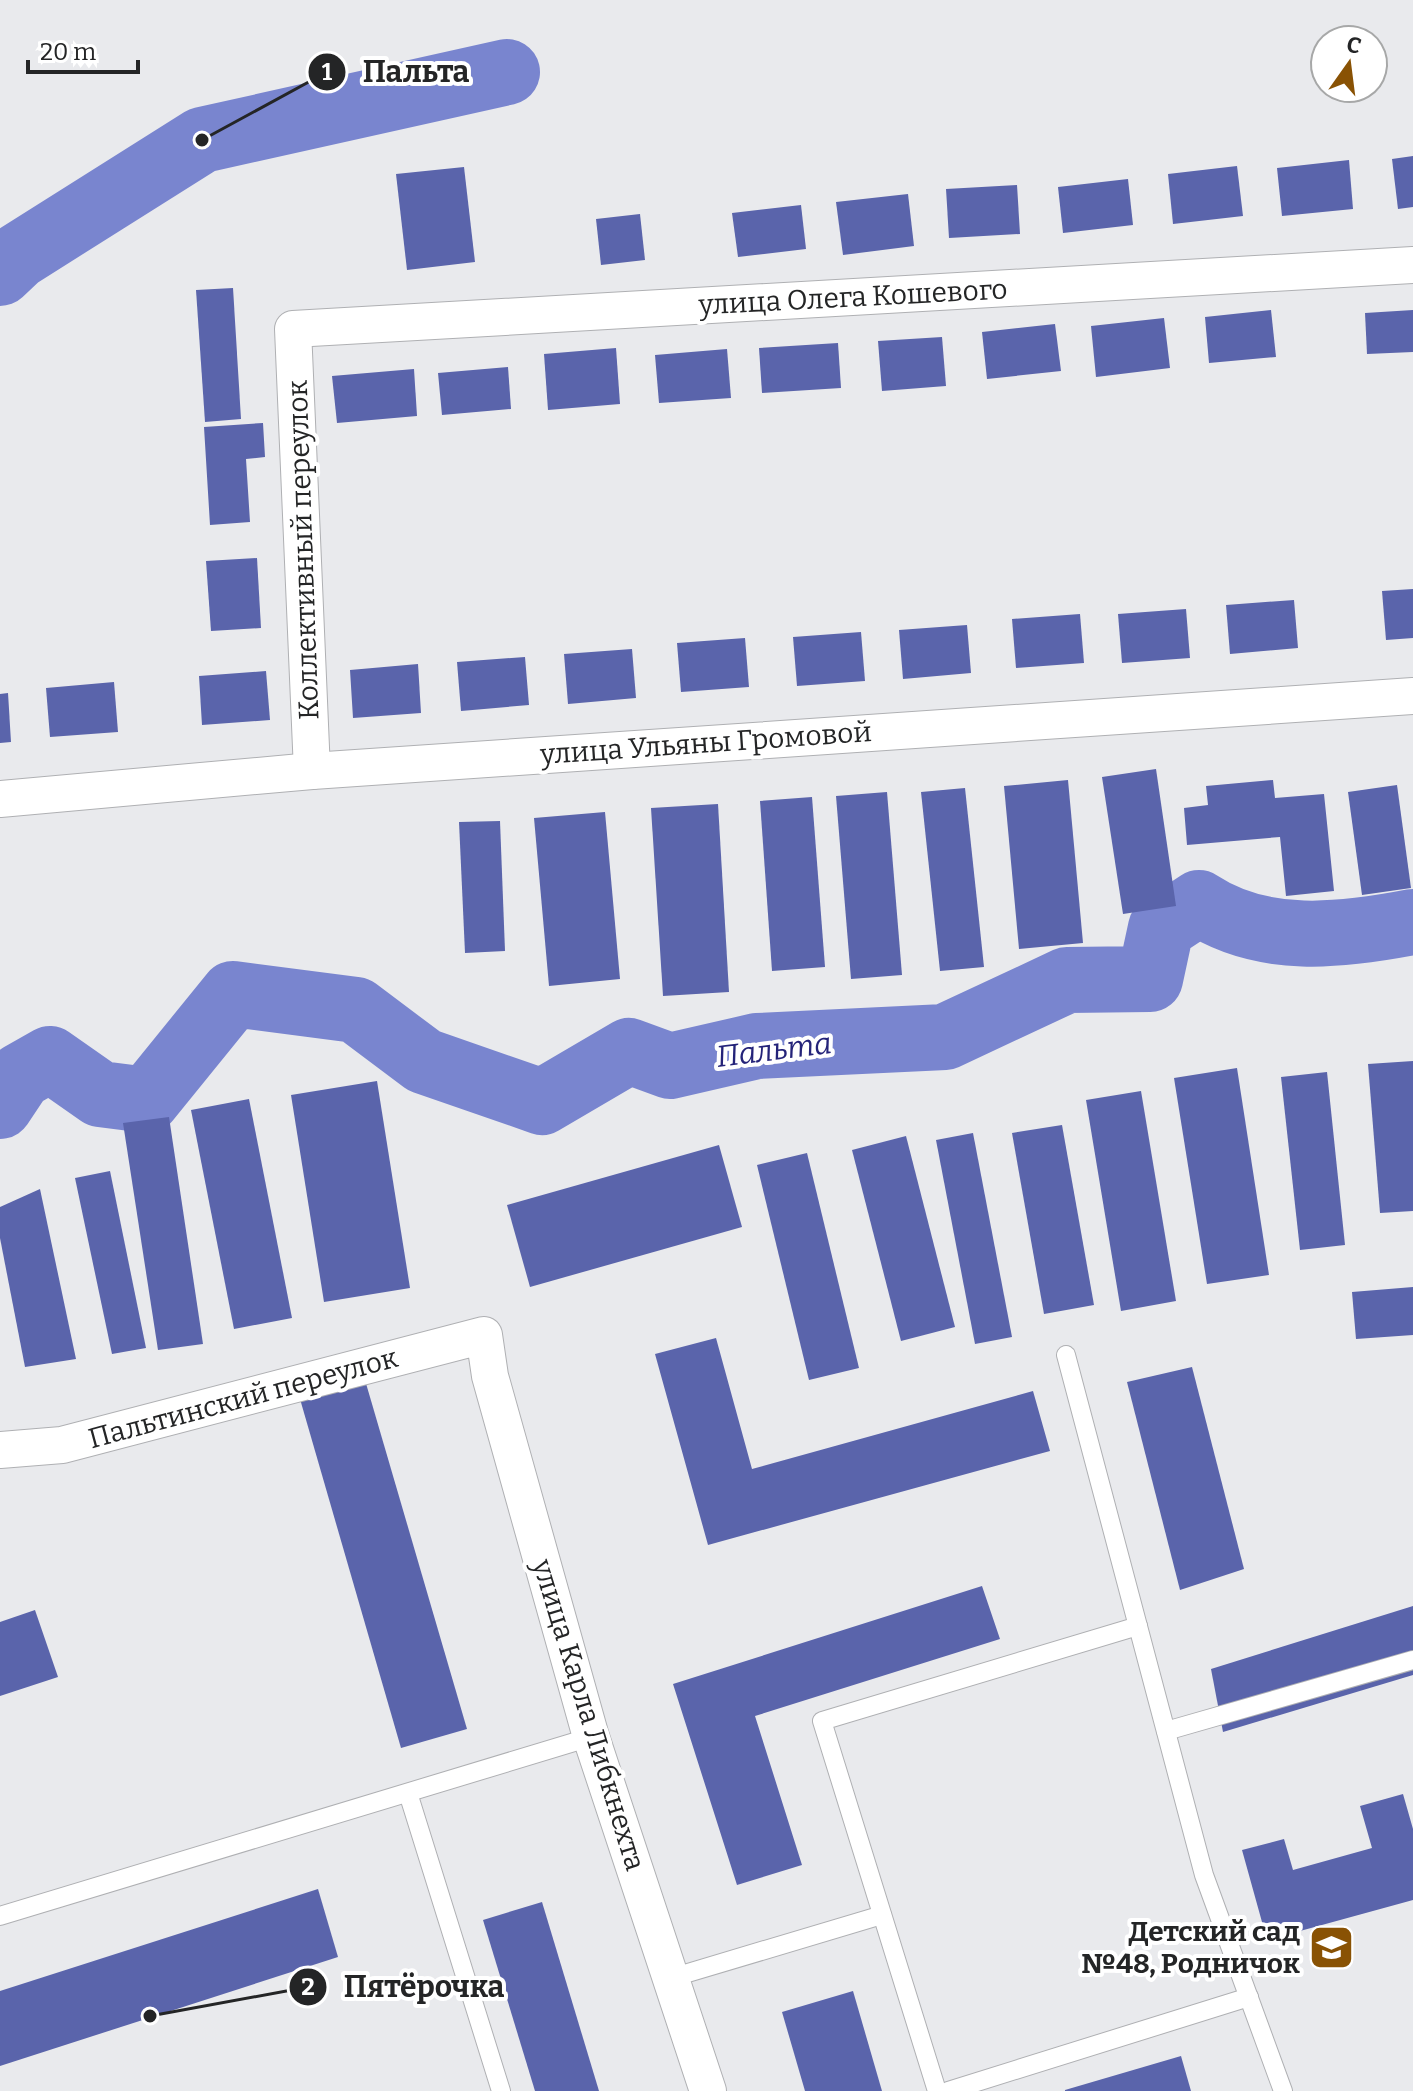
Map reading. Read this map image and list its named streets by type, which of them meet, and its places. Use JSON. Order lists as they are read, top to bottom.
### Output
{
  "streets": {
    "street": [
      "улица Олега Кошевого",
      "Коллективный переулок",
      "улица Ульяны Громовой",
      "Пальтинский переулок",
      "улица Карла Либкнехта"
    ]
  },
  "crossings": [
    ["улица Олега Кошевого", "Коллективный переулок"],
    ["Коллективный переулок", "улица Ульяны Громовой"],
    ["Пальтинский переулок", "улица Карла Либкнехта"]
  ],
  "water": ["Пальта"],
  "places": {
    "other": ["Пальта", "Пятёрочка"],
    "school or university": ["Детский сад №48, Родничок"]
  },
  "scale_bar": "20 m",
  "north": "top"
}
